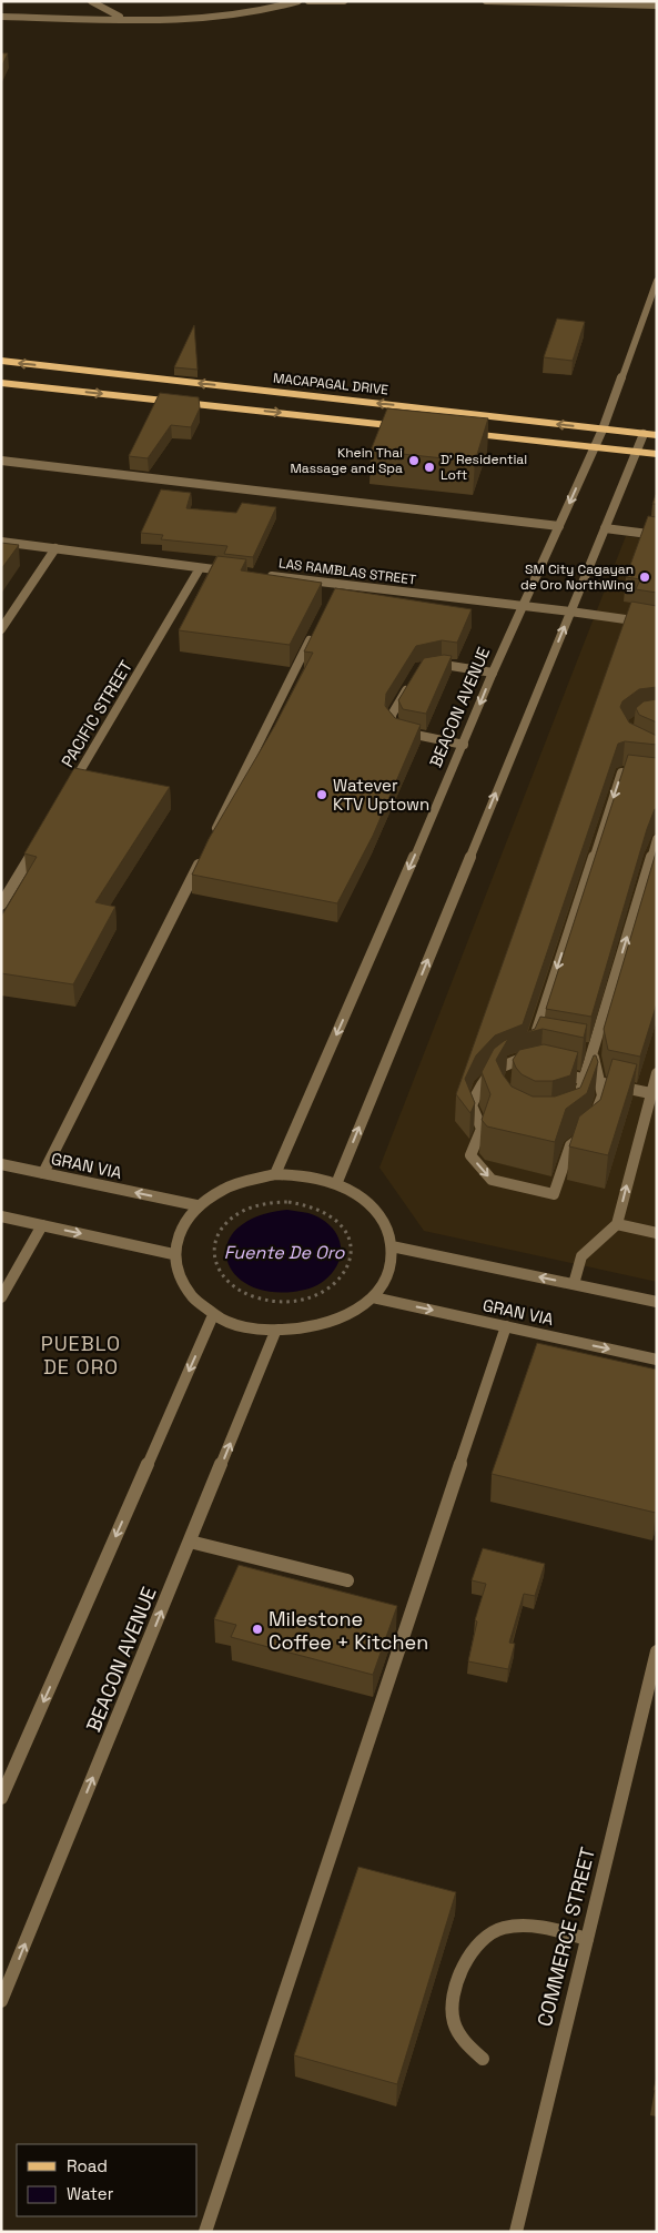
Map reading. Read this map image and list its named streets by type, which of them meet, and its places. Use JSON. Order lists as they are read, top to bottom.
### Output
{
  "streets": {
    "main road": ["MACAPAGAL DRIVE"],
    "street": [
      "LAS RAMBLAS STREET",
      "BEACON AVENUE",
      "PACIFIC STREET",
      "GRAN VIA",
      "COMMERCE STREET"
    ]
  },
  "crossings": [
    ["MACAPAGAL DRIVE", "BEACON AVENUE"],
    ["LAS RAMBLAS STREET", "BEACON AVENUE"]
  ],
  "districts": ["PUEBLO DE ORO"],
  "water": ["Fuente De Oro"],
  "places": [
    "Khein Thai Massage and Spa",
    "D' Residential Loft",
    "SM City Cagayan de Oro NorthWing",
    "Watever KTV Uptown",
    "Milestone Coffee + Kitchen"
  ],
  "legend": ["Road", "Water"]
}
